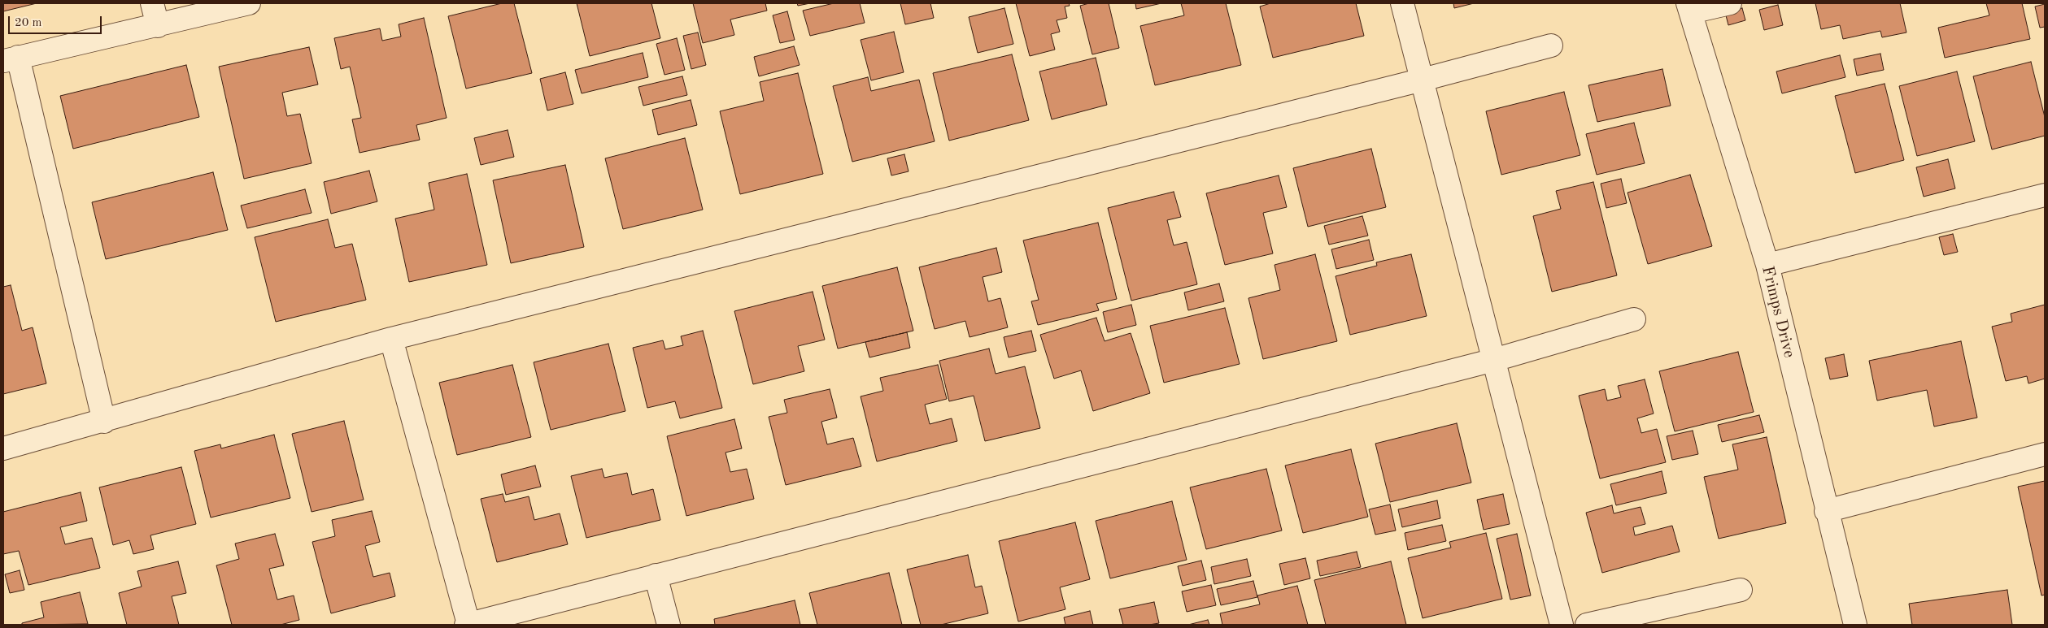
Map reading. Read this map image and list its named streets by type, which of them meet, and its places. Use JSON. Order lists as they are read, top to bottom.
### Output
{
  "streets": {
    "street": ["Frimps Drive"]
  },
  "scale_bar": "20 m"
}
